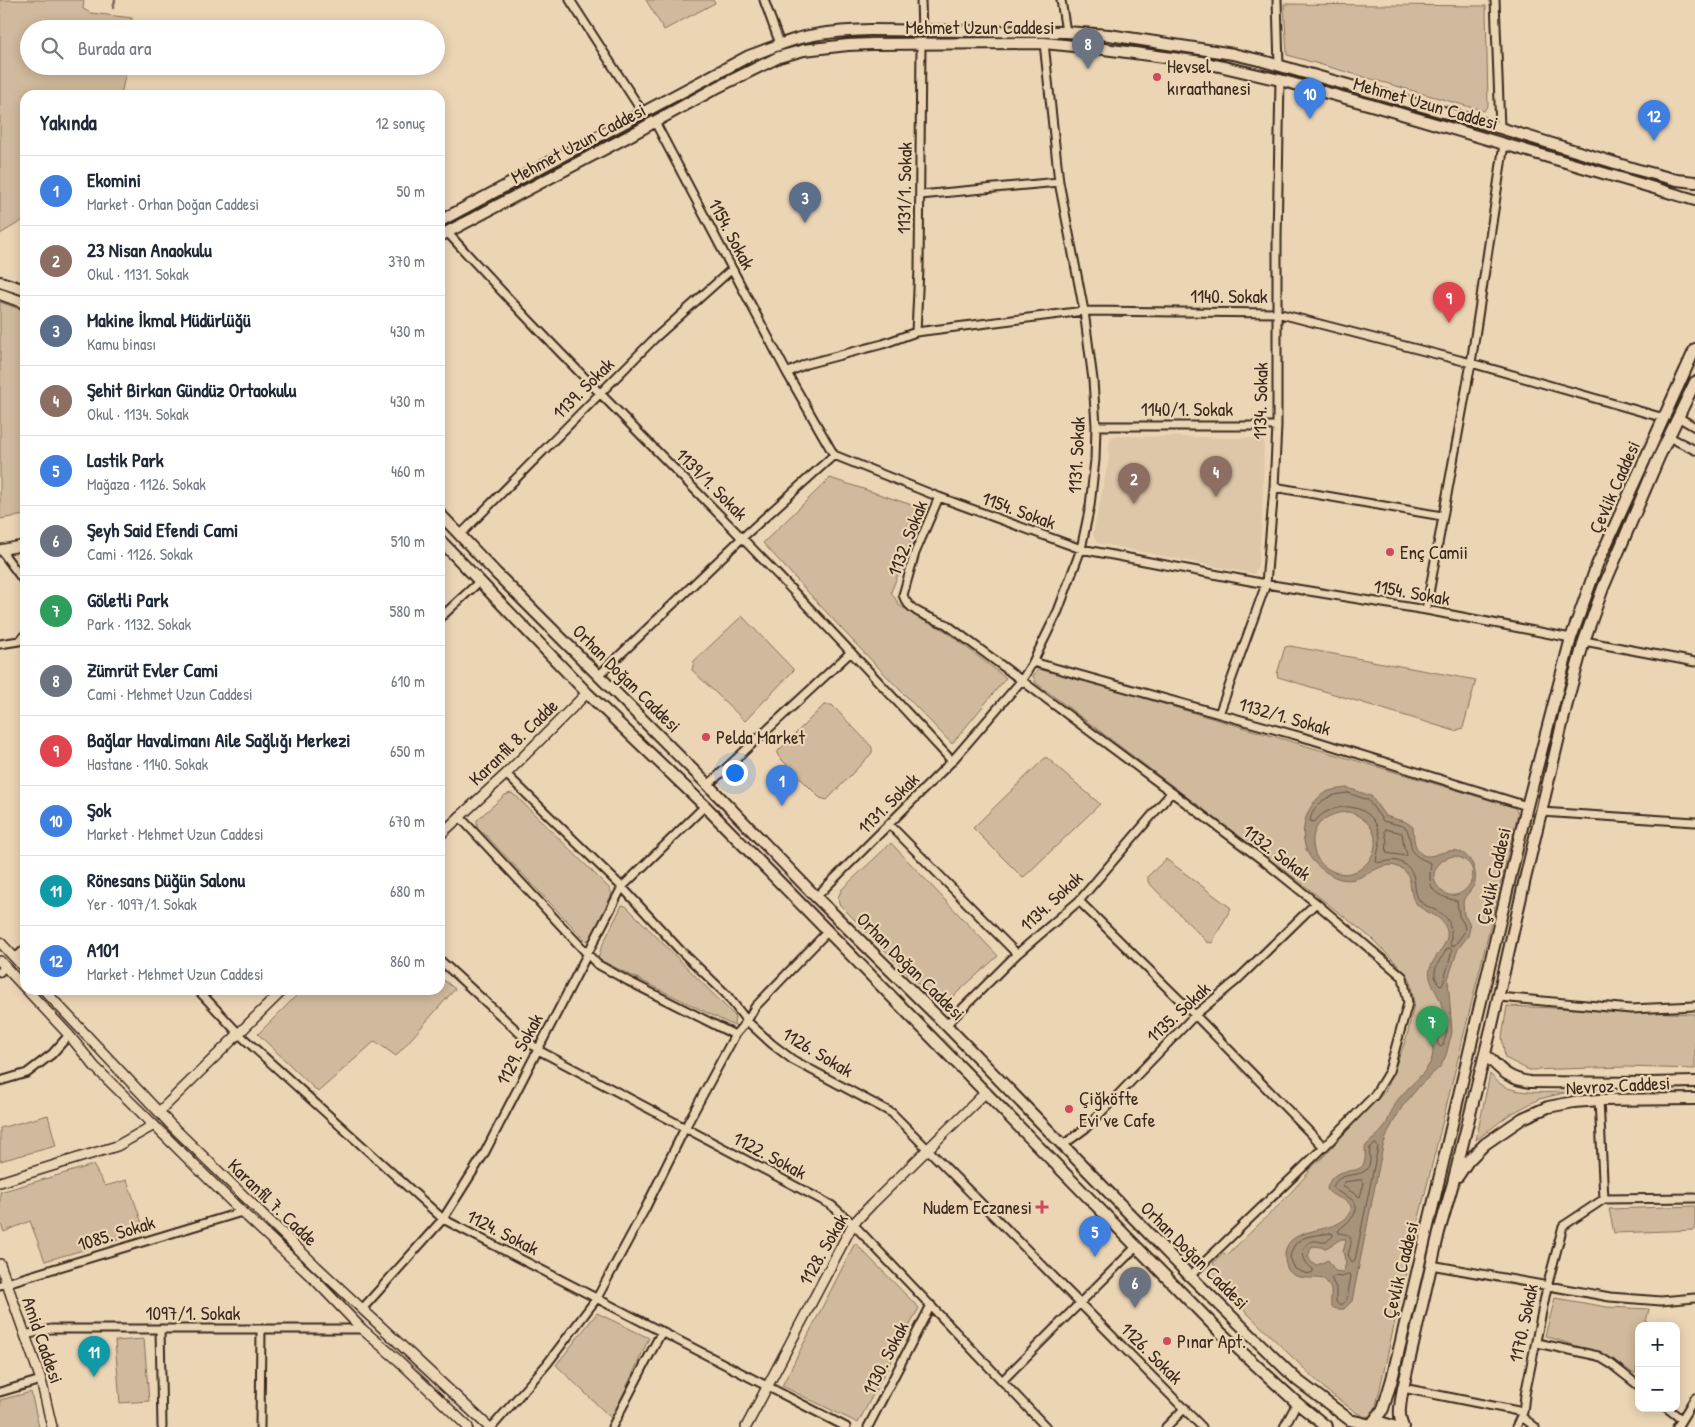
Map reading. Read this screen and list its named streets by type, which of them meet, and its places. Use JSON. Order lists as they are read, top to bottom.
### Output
{
  "streets": {
    "main road": [
      "Mehmet Uzun Caddesi",
      "Çevlik Caddesi",
      "Orhan Doğan Caddesi",
      "Nevroz Caddesi"
    ],
    "street": [
      "1131/1. Sokak",
      "1154. Sokak",
      "1140. Sokak",
      "1139. Sokak",
      "1134. Sokak",
      "1140/1. Sokak",
      "1131. Sokak",
      "1139/1. Sokak",
      "1132. Sokak",
      "1132/1. Sokak",
      "Karanfil 8. Cadde",
      "1135. Sokak",
      "1129. Sokak",
      "1126. Sokak",
      "1122. Sokak",
      "Karanfil 7. Cadde",
      "1124. Sokak",
      "1085. Sokak",
      "1128. Sokak",
      "1097/1. Sokak",
      "1170. Sokak",
      "Amid Caddesi",
      "1130. Sokak"
    ]
  },
  "crossings": [
    ["Mehmet Uzun Caddesi", "1131/1. Sokak"],
    ["Mehmet Uzun Caddesi", "1154. Sokak"],
    ["Mehmet Uzun Caddesi", "1134. Sokak"],
    ["Mehmet Uzun Caddesi", "1131. Sokak"],
    ["1131/1. Sokak", "1140. Sokak"],
    ["1154. Sokak", "1140. Sokak"],
    ["1154. Sokak", "1139. Sokak"],
    ["1154. Sokak", "1134. Sokak"],
    ["1154. Sokak", "1131. Sokak"],
    ["1154. Sokak", "Çevlik Caddesi"],
    ["1154. Sokak", "1132. Sokak"],
    ["1140. Sokak", "1134. Sokak"],
    ["1140. Sokak", "1131. Sokak"],
    ["1140. Sokak", "Çevlik Caddesi"],
    ["1139. Sokak", "1139/1. Sokak"],
    ["1139. Sokak", "Orhan Doğan Caddesi"],
    ["1134. Sokak", "1140/1. Sokak"],
    ["1134. Sokak", "1132. Sokak"],
    ["1134. Sokak", "Orhan Doğan Caddesi"],
    ["1134. Sokak", "1132/1. Sokak"],
    ["1140/1. Sokak", "1131. Sokak"],
    ["1131. Sokak", "1139/1. Sokak"],
    ["1131. Sokak", "1132. Sokak"],
    ["1131. Sokak", "Orhan Doğan Caddesi"],
    ["1131. Sokak", "1132/1. Sokak"],
    ["Çevlik Caddesi", "Orhan Doğan Caddesi"],
    ["Çevlik Caddesi", "1132/1. Sokak"],
    ["Çevlik Caddesi", "Nevroz Caddesi"],
    ["1132. Sokak", "Orhan Doğan Caddesi"],
    ["1132. Sokak", "1135. Sokak"],
    ["Orhan Doğan Caddesi", "1135. Sokak"],
    ["Karanfil 8. Cadde", "1126. Sokak"],
    ["1129. Sokak", "1126. Sokak"],
    ["1129. Sokak", "1122. Sokak"],
    ["1129. Sokak", "Karanfil 7. Cadde"],
    ["1129. Sokak", "1124. Sokak"],
    ["1126. Sokak", "1128. Sokak"],
    ["1122. Sokak", "1128. Sokak"],
    ["1122. Sokak", "1130. Sokak"],
    ["Karanfil 7. Cadde", "1085. Sokak"],
    ["Karanfil 7. Cadde", "1097/1. Sokak"],
    ["1124. Sokak", "1128. Sokak"],
    ["1085. Sokak", "Amid Caddesi"],
    ["1097/1. Sokak", "Amid Caddesi"]
  ],
  "places": {
    "other": [
      "Hevsel kıraathanesi",
      "Enç Camii",
      "Pelda Market",
      "Çiğköfte Evi ve Cafe",
      "Pınar Apt."
    ],
    "health": ["Nudem Eczanesi"]
  },
  "page": {
    "search": "Burada ara",
    "pins": [
      "8",
      "10",
      "12",
      "3",
      "9",
      "4",
      "2",
      "1",
      "7",
      "5",
      "6",
      "11"
    ],
    "heading": ["Yakında", "12 sonuç"],
    "list": [
      {
        "mark": "1",
        "name": "Ekomini",
        "note": "Market · Orhan Doğan Caddesi",
        "value": "50 m"
      },
      {
        "mark": "2",
        "name": "23 Nisan Anaokulu",
        "note": "Okul · 1131. Sokak",
        "value": "370 m"
      },
      {
        "mark": "3",
        "name": "Makine İkmal Müdürlüğü",
        "note": "Kamu binası",
        "value": "430 m"
      },
      {
        "mark": "4",
        "name": "Şehit Birkan Gündüz Ortaokulu",
        "note": "Okul · 1134. Sokak",
        "value": "430 m"
      },
      {
        "mark": "5",
        "name": "Lastik Park",
        "note": "Mağaza · 1126. Sokak",
        "value": "460 m"
      },
      {
        "mark": "6",
        "name": "Şeyh Said Efendi Cami",
        "note": "Cami · 1126. Sokak",
        "value": "510 m"
      },
      {
        "mark": "7",
        "name": "Göletli Park",
        "note": "Park · 1132. Sokak",
        "value": "580 m"
      },
      {
        "mark": "8",
        "name": "Zümrüt Evler Cami",
        "note": "Cami · Mehmet Uzun Caddesi",
        "value": "610 m"
      },
      {
        "mark": "9",
        "name": "Bağlar Havalimanı Aile Sağlığı Merkezi",
        "note": "Hastane · 1140. Sokak",
        "value": "650 m"
      },
      {
        "mark": "10",
        "name": "Şok",
        "note": "Market · Mehmet Uzun Caddesi",
        "value": "670 m"
      },
      {
        "mark": "11",
        "name": "Rönesans Düğün Salonu",
        "note": "Yer · 1097/1. Sokak",
        "value": "680 m"
      },
      {
        "mark": "12",
        "name": "A101",
        "note": "Market · Mehmet Uzun Caddesi",
        "value": "860 m"
      }
    ],
    "map_buttons": ["+", "−"]
  }
}
